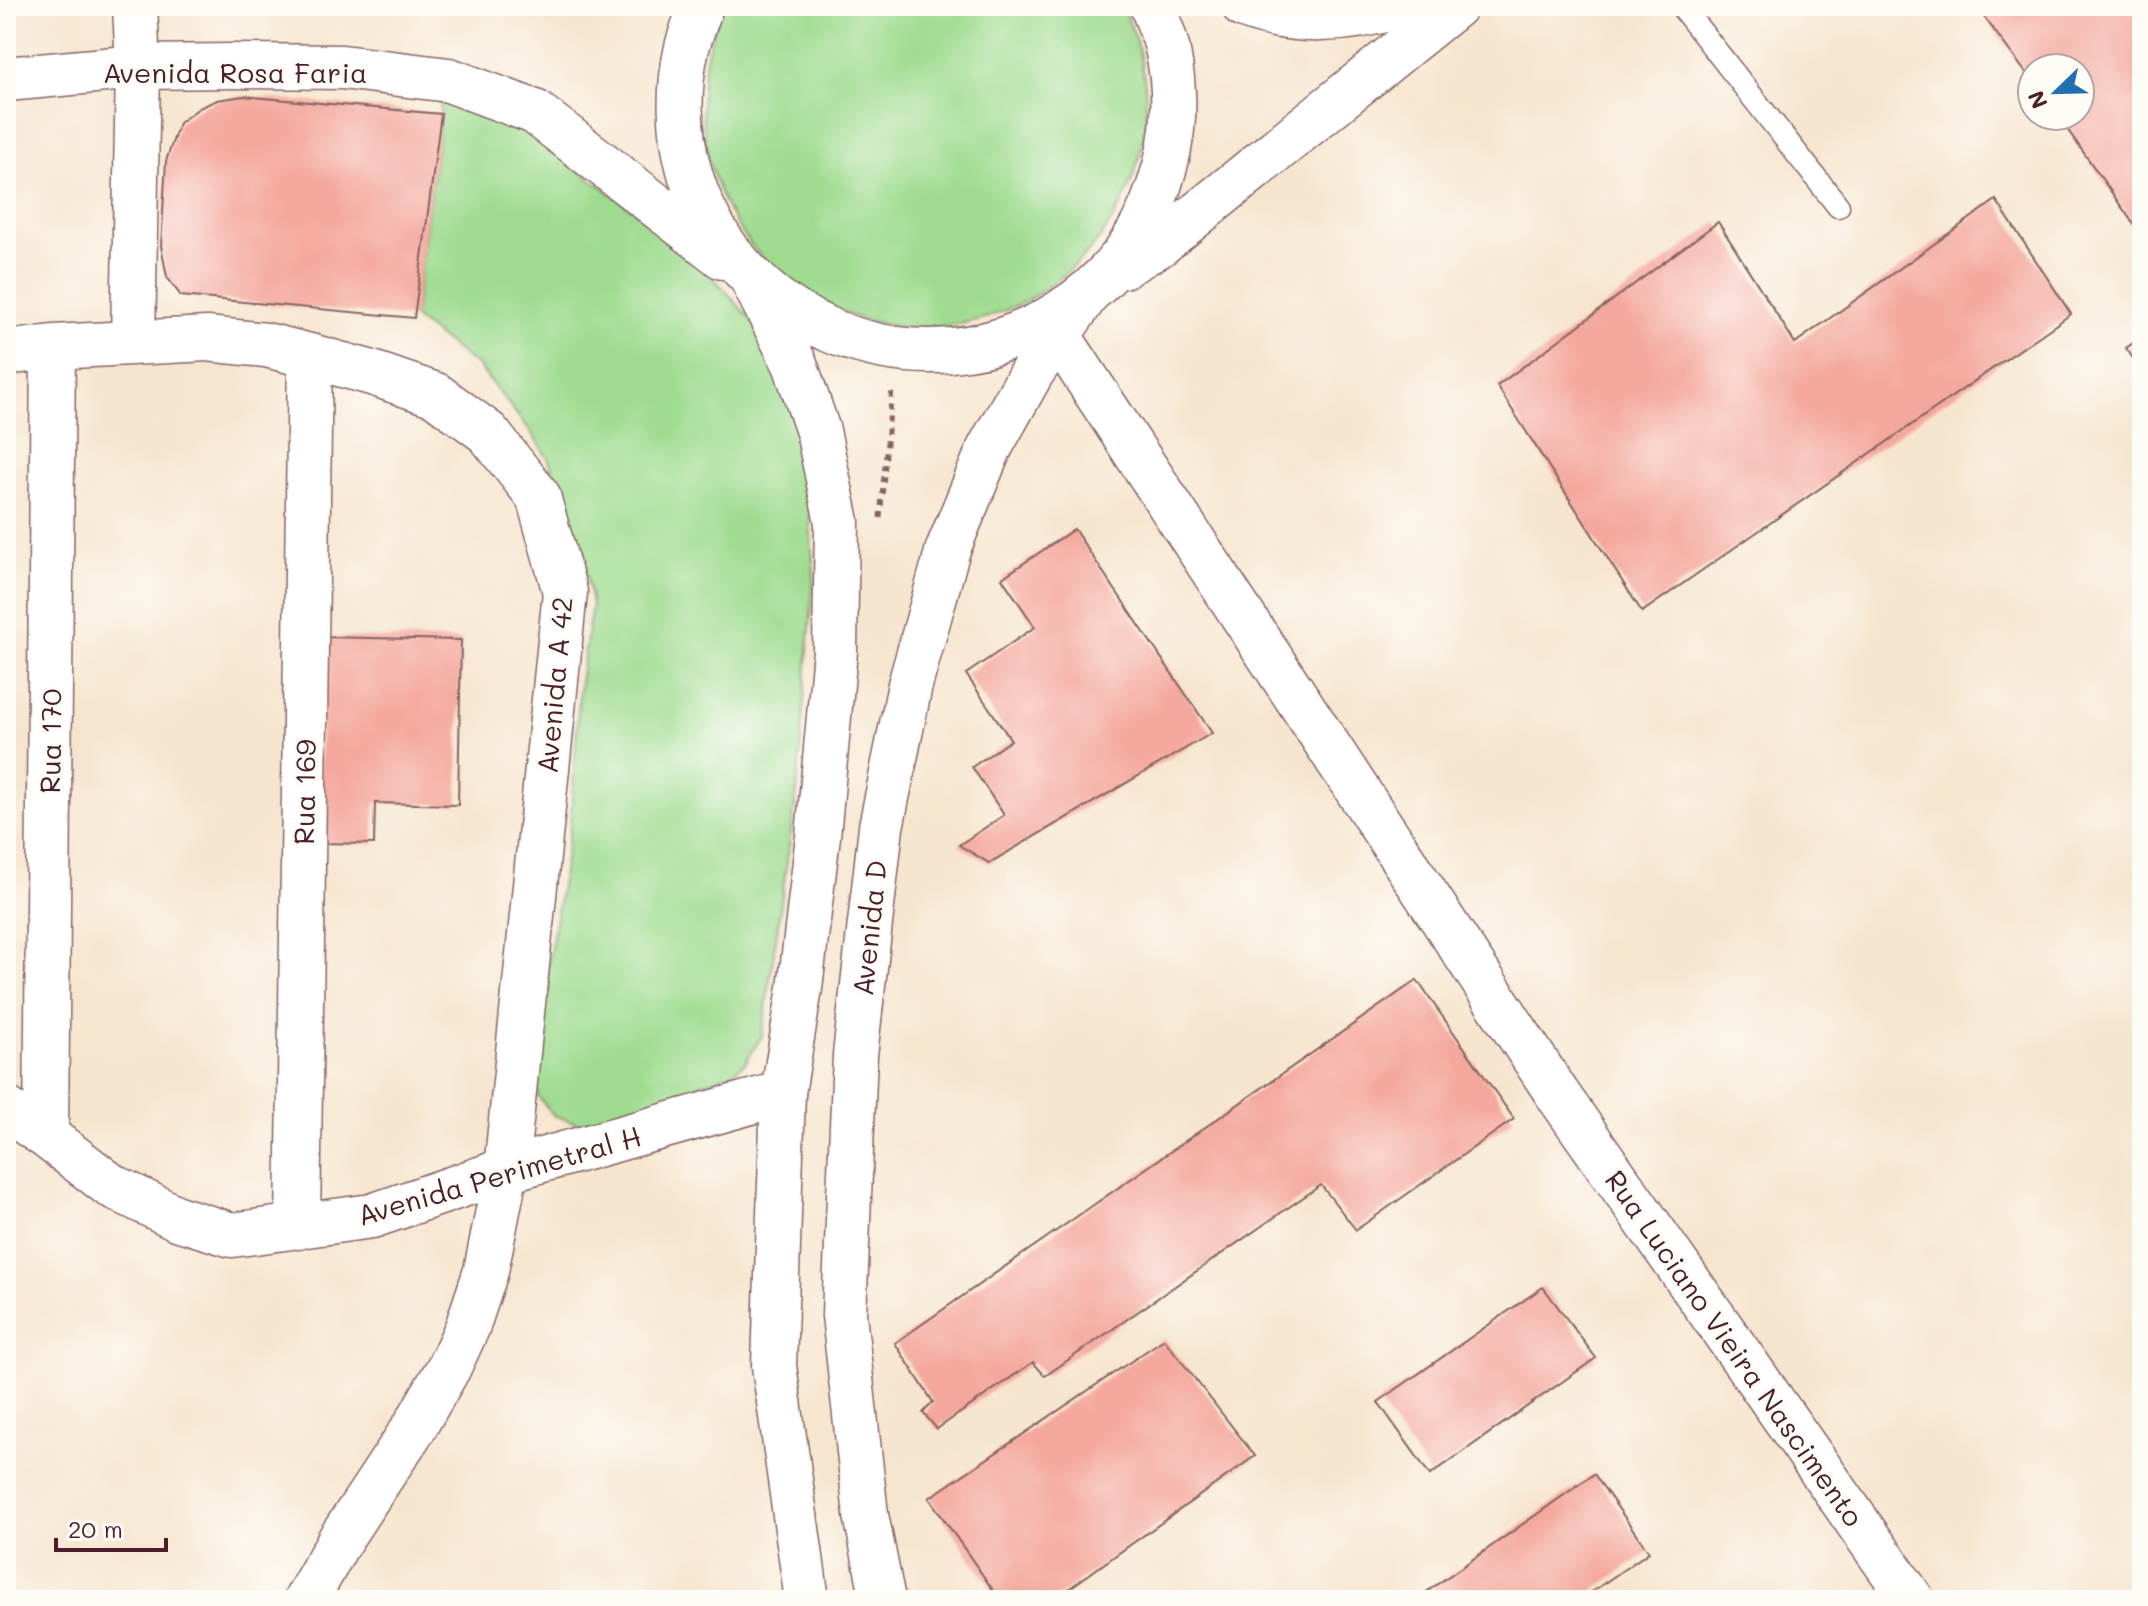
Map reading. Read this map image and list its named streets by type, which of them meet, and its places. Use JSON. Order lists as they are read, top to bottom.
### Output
{
  "streets": {
    "street": [
      "Avenida Rosa Faria",
      "Avenida A 42",
      "Rua 170",
      "Rua 169",
      "Avenida D",
      "Avenida Perimetral H",
      "Rua Luciano Vieira Nascimento"
    ]
  },
  "crossings": [
    ["Avenida A 42", "Rua 170"],
    ["Avenida A 42", "Rua 169"],
    ["Avenida A 42", "Avenida Perimetral H"],
    ["Rua 170", "Avenida Perimetral H"],
    ["Rua 169", "Avenida Perimetral H"],
    ["Avenida D", "Rua Luciano Vieira Nascimento"]
  ],
  "scale_bar": "20 m",
  "north": "bottom left"
}
